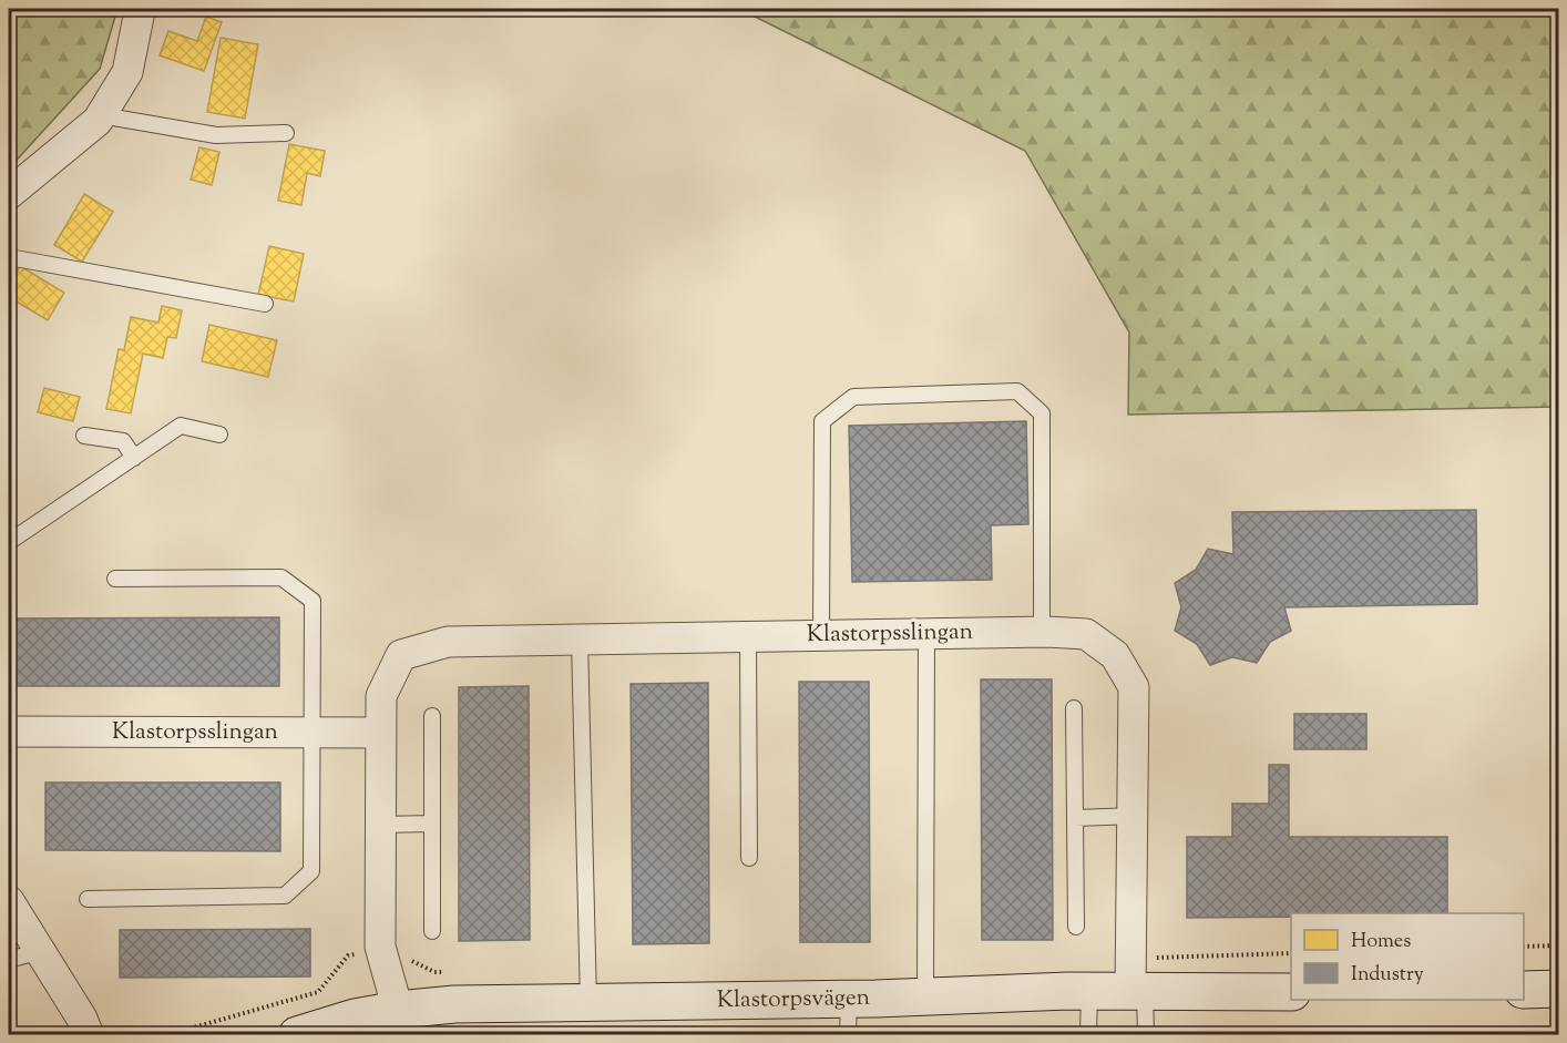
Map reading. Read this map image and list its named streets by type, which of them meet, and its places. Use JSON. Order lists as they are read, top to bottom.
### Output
{
  "streets": {
    "street": ["Klastorpsslingan", "Klastorpsvägen"]
  },
  "crossings": [
    ["Klastorpsslingan", "Klastorpsvägen"]
  ],
  "legend": ["Homes", "Industry"]
}
